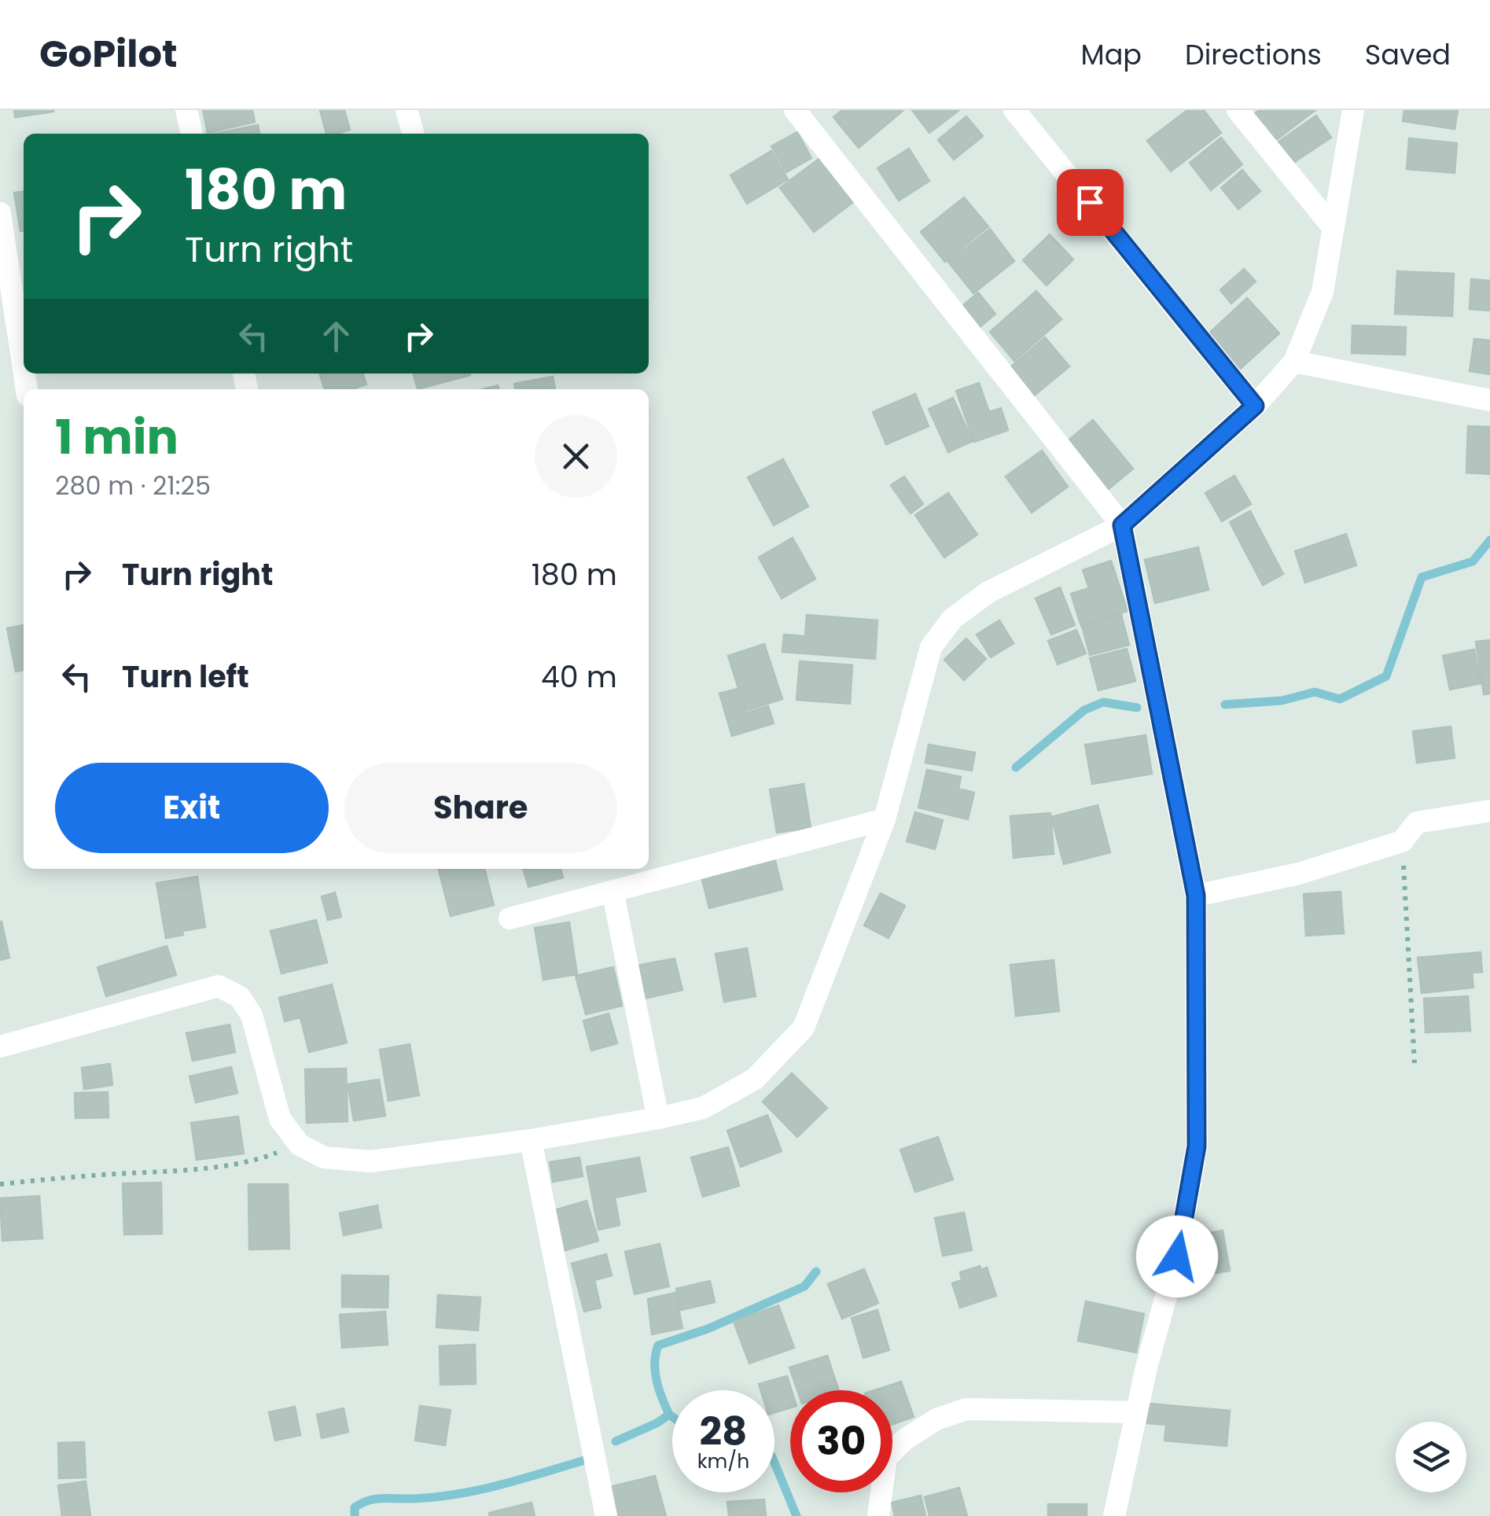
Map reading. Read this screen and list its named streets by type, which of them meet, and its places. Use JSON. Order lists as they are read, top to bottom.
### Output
{
  "page": {
    "header": "GoPilot",
    "nav": ["Map", "Directions", "Saved"],
    "turn": ["180 m", "Turn right"],
    "heading": ["1 min", "280 m · 21:25"],
    "list": [
      {
        "name": "Turn right",
        "value": "180 m"
      },
      {
        "name": "Turn left",
        "value": "40 m"
      }
    ],
    "buttons": ["Exit", "Share"],
    "speed": "28 km/h",
    "limit": "30"
  }
}
